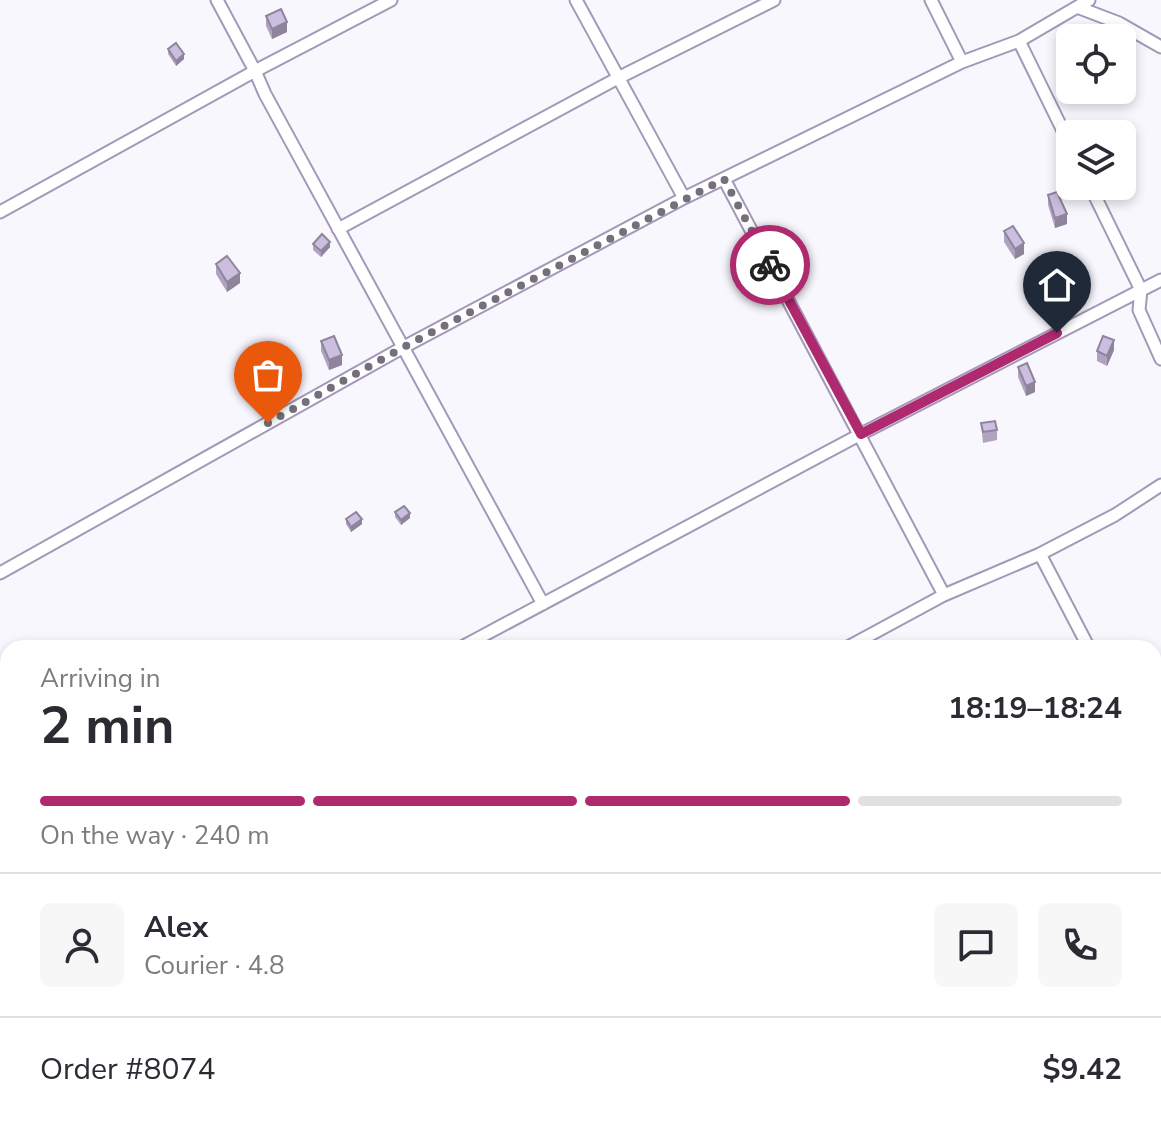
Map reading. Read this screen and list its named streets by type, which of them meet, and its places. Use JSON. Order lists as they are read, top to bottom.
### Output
{
  "page": {
    "heading": ["2 min", "Arriving in", "18:19–18:24"],
    "panel": [
      "Alex",
      "Courier · 4.8",
      "Order #8074",
      "$9.42"
    ],
    "bar": "On the way · 240 m"
  }
}
